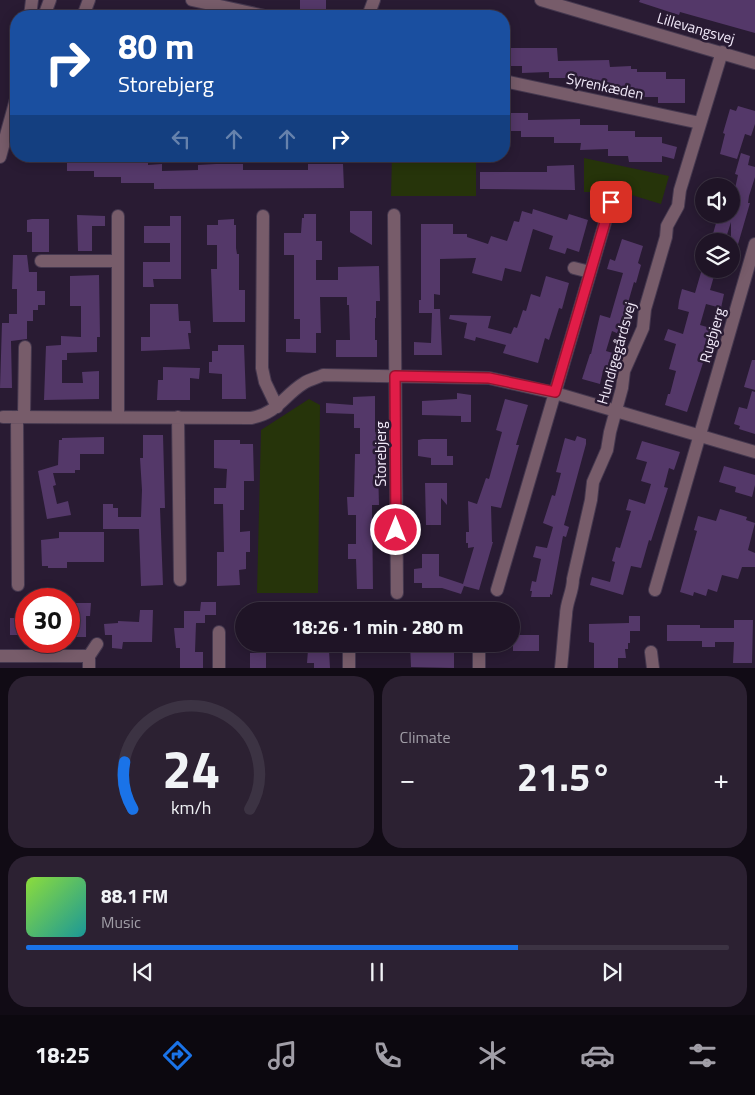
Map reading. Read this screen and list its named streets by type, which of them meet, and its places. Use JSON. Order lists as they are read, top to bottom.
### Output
{
  "streets": {
    "street": [
      "Lillevangsvej",
      "Syrenkæden",
      "Rugbjerg",
      "Hundigegårdsvej",
      "Storebjerg"
    ]
  },
  "crossings": [
    ["Lillevangsvej", "Hundigegårdsvej"],
    ["Syrenkæden", "Hundigegårdsvej"]
  ],
  "page": {
    "turn": ["80 m", "Storebjerg"],
    "limit": "30",
    "trip": "18:26 · 1 min · 280 m",
    "tile": "Climate",
    "heat": ["−", "21.5°", "+"],
    "song": ["88.1 FM", "Music"],
    "tabs": "18:25",
    "gauge": ["24", "km/h"]
  }
}
